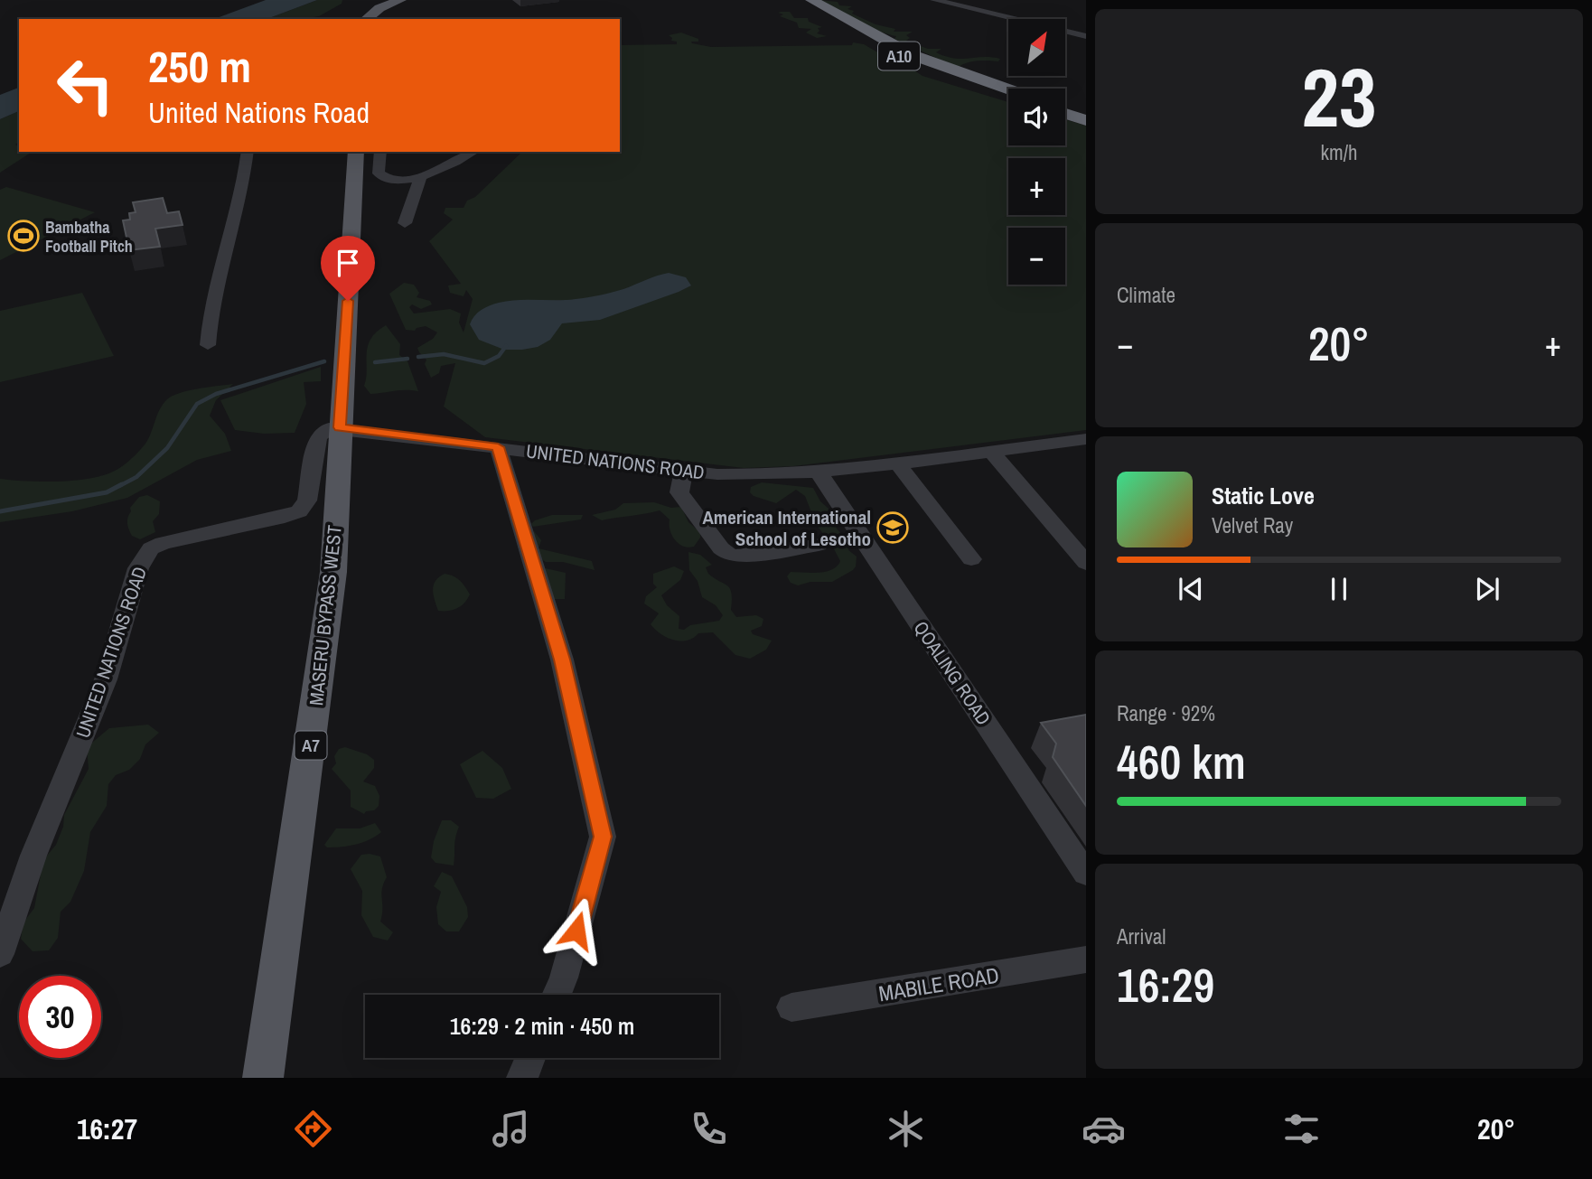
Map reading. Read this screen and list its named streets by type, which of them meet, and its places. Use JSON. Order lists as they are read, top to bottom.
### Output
{
  "streets": {
    "highway": ["A10"],
    "main road": ["MASERU BYPASS WEST", "A7"],
    "street": ["UNITED NATIONS ROAD", "QOALING ROAD", "MABILE ROAD"]
  },
  "crossings": [
    ["UNITED NATIONS ROAD", "MASERU BYPASS WEST"],
    ["UNITED NATIONS ROAD", "QOALING ROAD"]
  ],
  "places": {
    "sports": ["Bambatha Football Pitch"],
    "school or university": ["American International School of Lesotho"]
  },
  "north": "top right",
  "page": {
    "tile": [
      ["23", "km/h"],
      "Climate",
      ["Range · 92%", "460 km"],
      ["Arrival", "16:29"]
    ],
    "map_buttons": ["+", "−"],
    "turn": ["250 m", "United Nations Road"],
    "heat": ["−", "20°", "+"],
    "song": ["Static Love", "Velvet Ray"],
    "limit": "30",
    "trip": "16:29 · 2 min · 450 m",
    "tabs": ["16:27", "20°"]
  }
}
